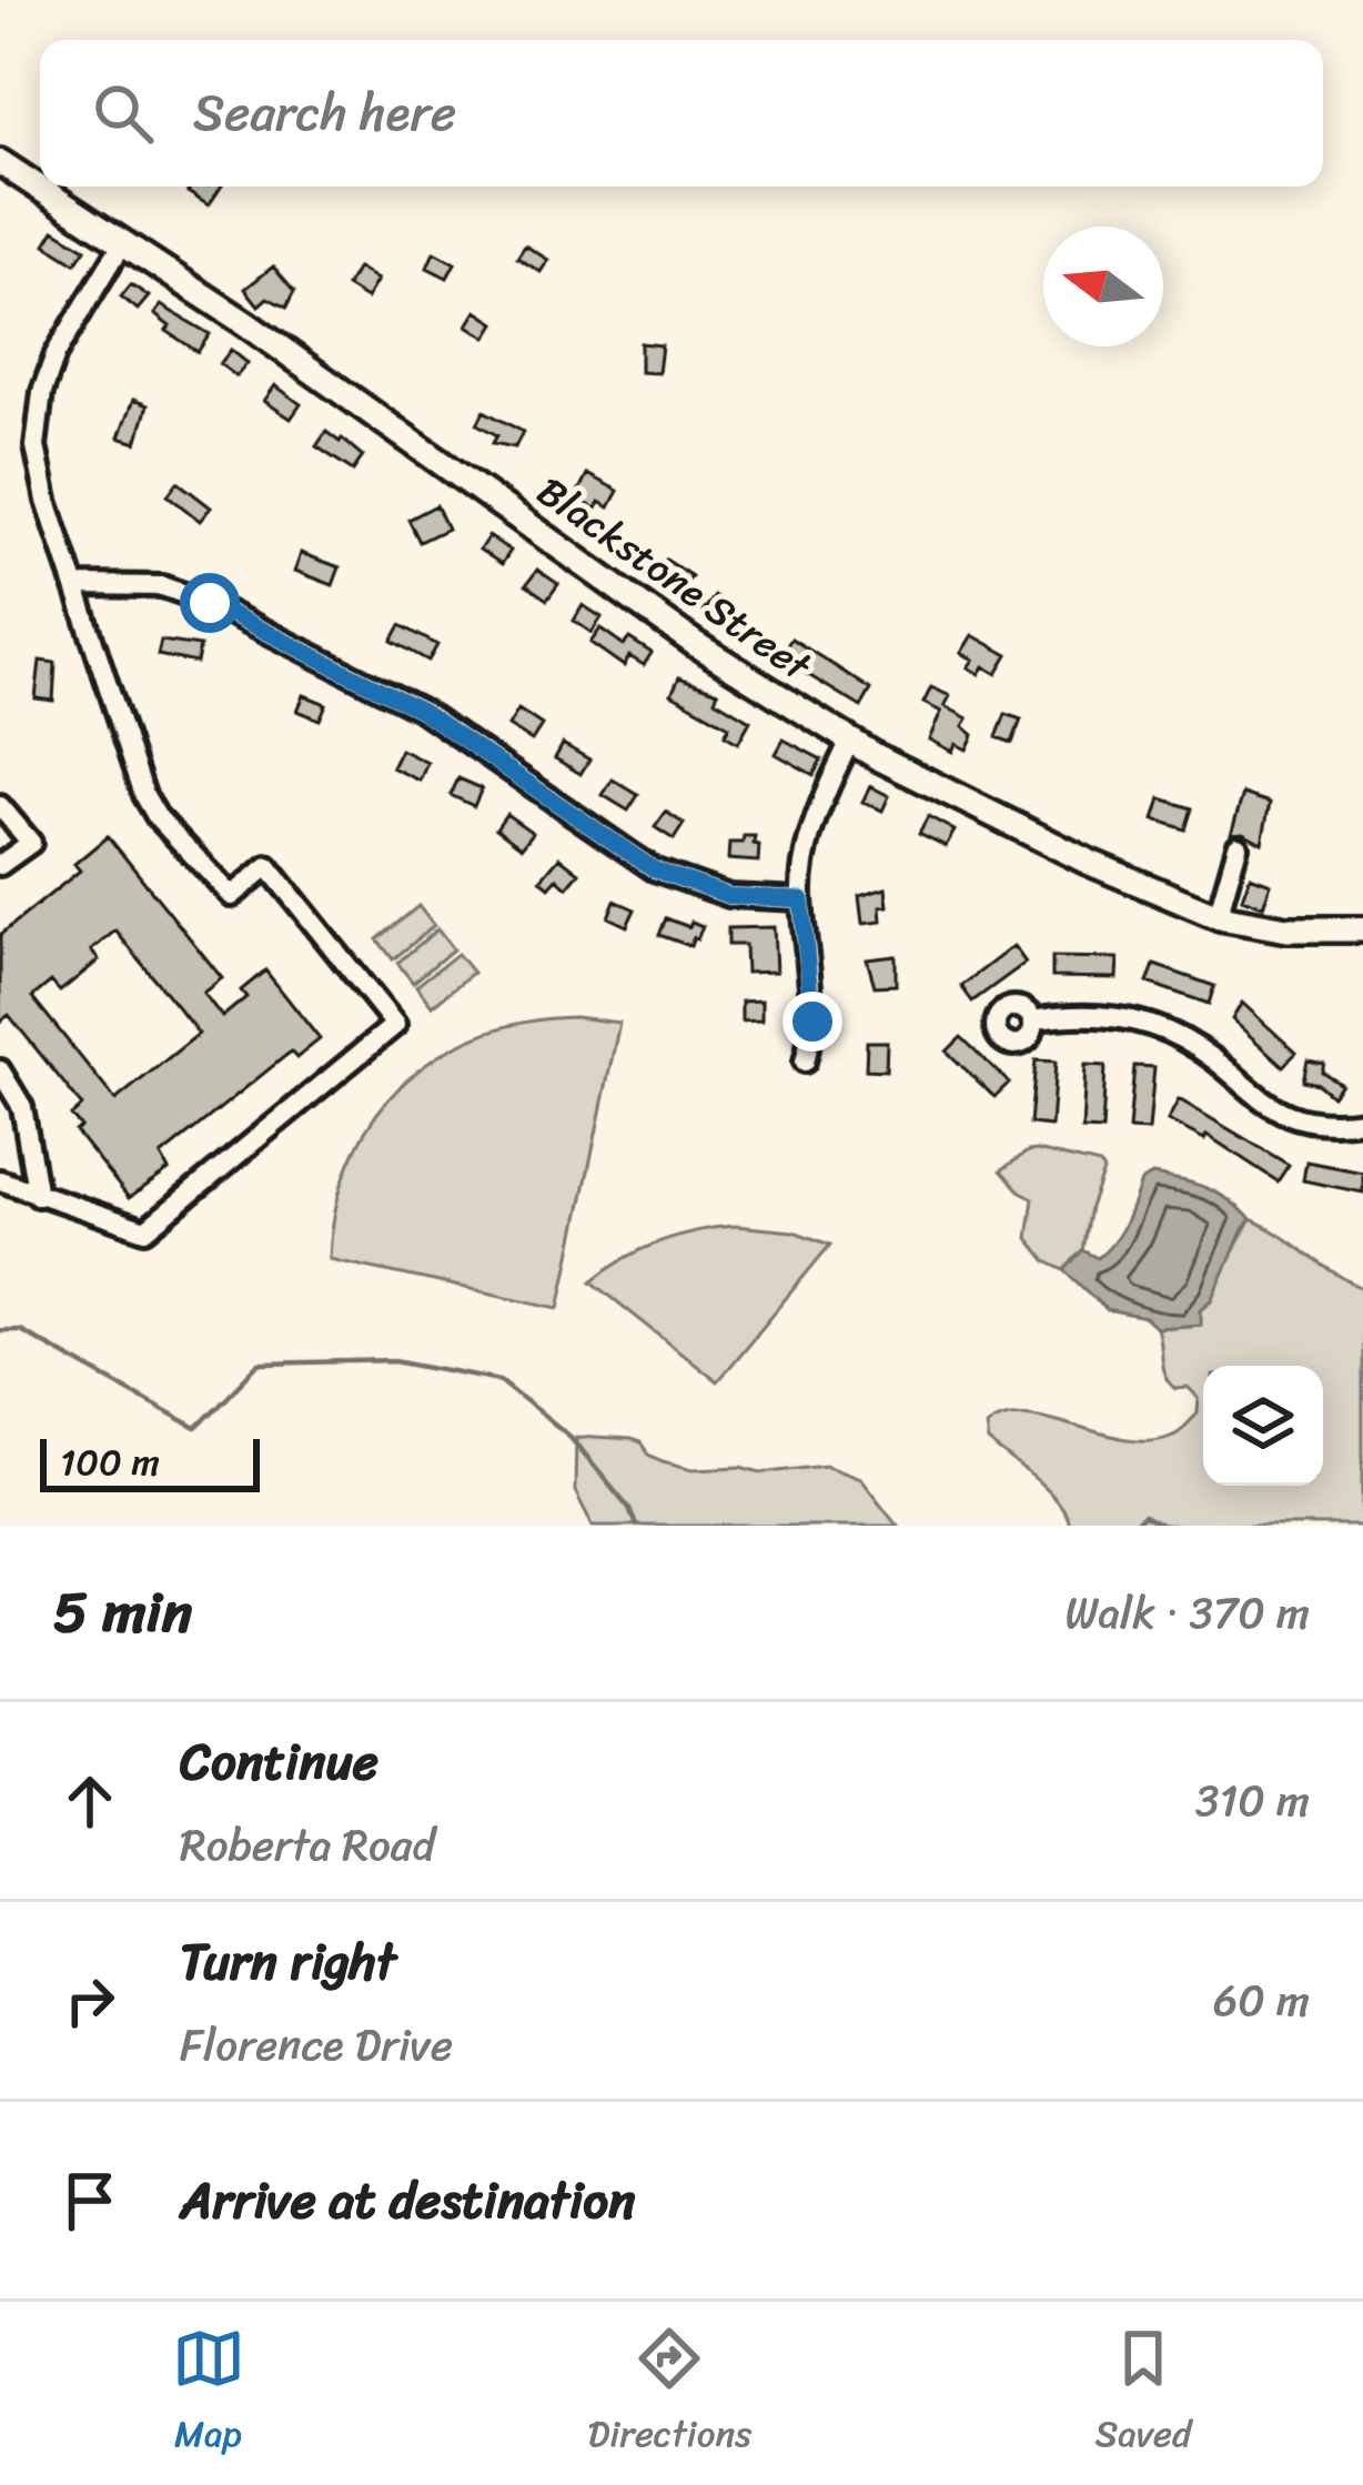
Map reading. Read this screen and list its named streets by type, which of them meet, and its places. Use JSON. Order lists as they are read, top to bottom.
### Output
{
  "streets": {
    "main road": ["Blackstone Street"]
  },
  "scale_bar": "100 m",
  "north": "left",
  "page": {
    "search": "Search here",
    "scale": "100 m",
    "heading": ["5 min", "Walk · 370 m"],
    "list": [
      ["Continue", "Roberta Road", "310 m"],
      ["Turn right", "Florence Drive", "60 m"],
      "Arrive at destination"
    ],
    "nav": ["Map", "Directions", "Saved"]
  }
}
